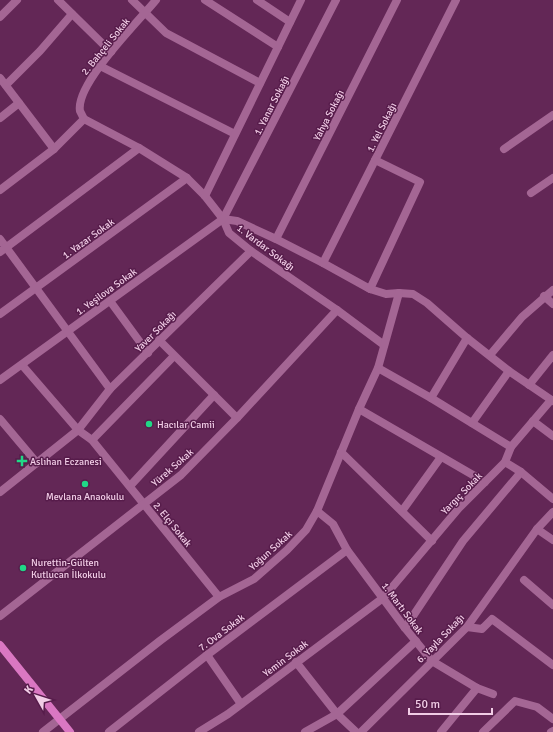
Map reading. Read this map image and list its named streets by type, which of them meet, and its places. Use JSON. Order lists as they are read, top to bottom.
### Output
{
  "streets": {
    "street": [
      "2. Bahçeli Sokak",
      "1. Yanar Sokağı",
      "Yahya Sokağı",
      "1. Yel Sokağı",
      "1. Yazar Sokak",
      "1. Vardar Sokağı",
      "1. Yeşilova Sokak",
      "Yaver Sokağı",
      "Yürek Sokak",
      "Yargıç Sokak",
      "2. Elçi Sokak",
      "Yoğun Sokak",
      "1. Martı Sokak",
      "7. Ova Sokak",
      "6. Yayla Sokağı",
      "Yemin Sokak"
    ]
  },
  "crossings": [
    ["2. Bahçeli Sokak", "1. Vardar Sokağı"],
    ["1. Yanar Sokağı", "1. Vardar Sokağı"],
    ["1. Yanar Sokağı", "1. Yeşilova Sokak"],
    ["1. Yazar Sokak", "1. Vardar Sokağı"],
    ["1. Vardar Sokağı", "1. Yeşilova Sokak"],
    ["1. Vardar Sokağı", "Yaver Sokağı"],
    ["1. Vardar Sokağı", "Yürek Sokak"],
    ["1. Vardar Sokağı", "Yoğun Sokak"],
    ["1. Yeşilova Sokak", "2. Elçi Sokak"],
    ["Yaver Sokağı", "2. Elçi Sokak"],
    ["Yürek Sokak", "2. Elçi Sokak"],
    ["Yargıç Sokak", "1. Martı Sokak"],
    ["Yargıç Sokak", "Yemin Sokak"],
    ["2. Elçi Sokak", "Yoğun Sokak"],
    ["Yoğun Sokak", "1. Martı Sokak"],
    ["1. Martı Sokak", "7. Ova Sokak"],
    ["1. Martı Sokak", "6. Yayla Sokağı"],
    ["1. Martı Sokak", "Yemin Sokak"]
  ],
  "places": {
    "other": ["Hacılar Camii", "Mevlana Anaokulu", "Nurettin-Gülten Kutlucan İlkokulu"],
    "health": ["Aslıhan Eczanesi"]
  },
  "scale_bar": "50 m",
  "north": "top left"
}
